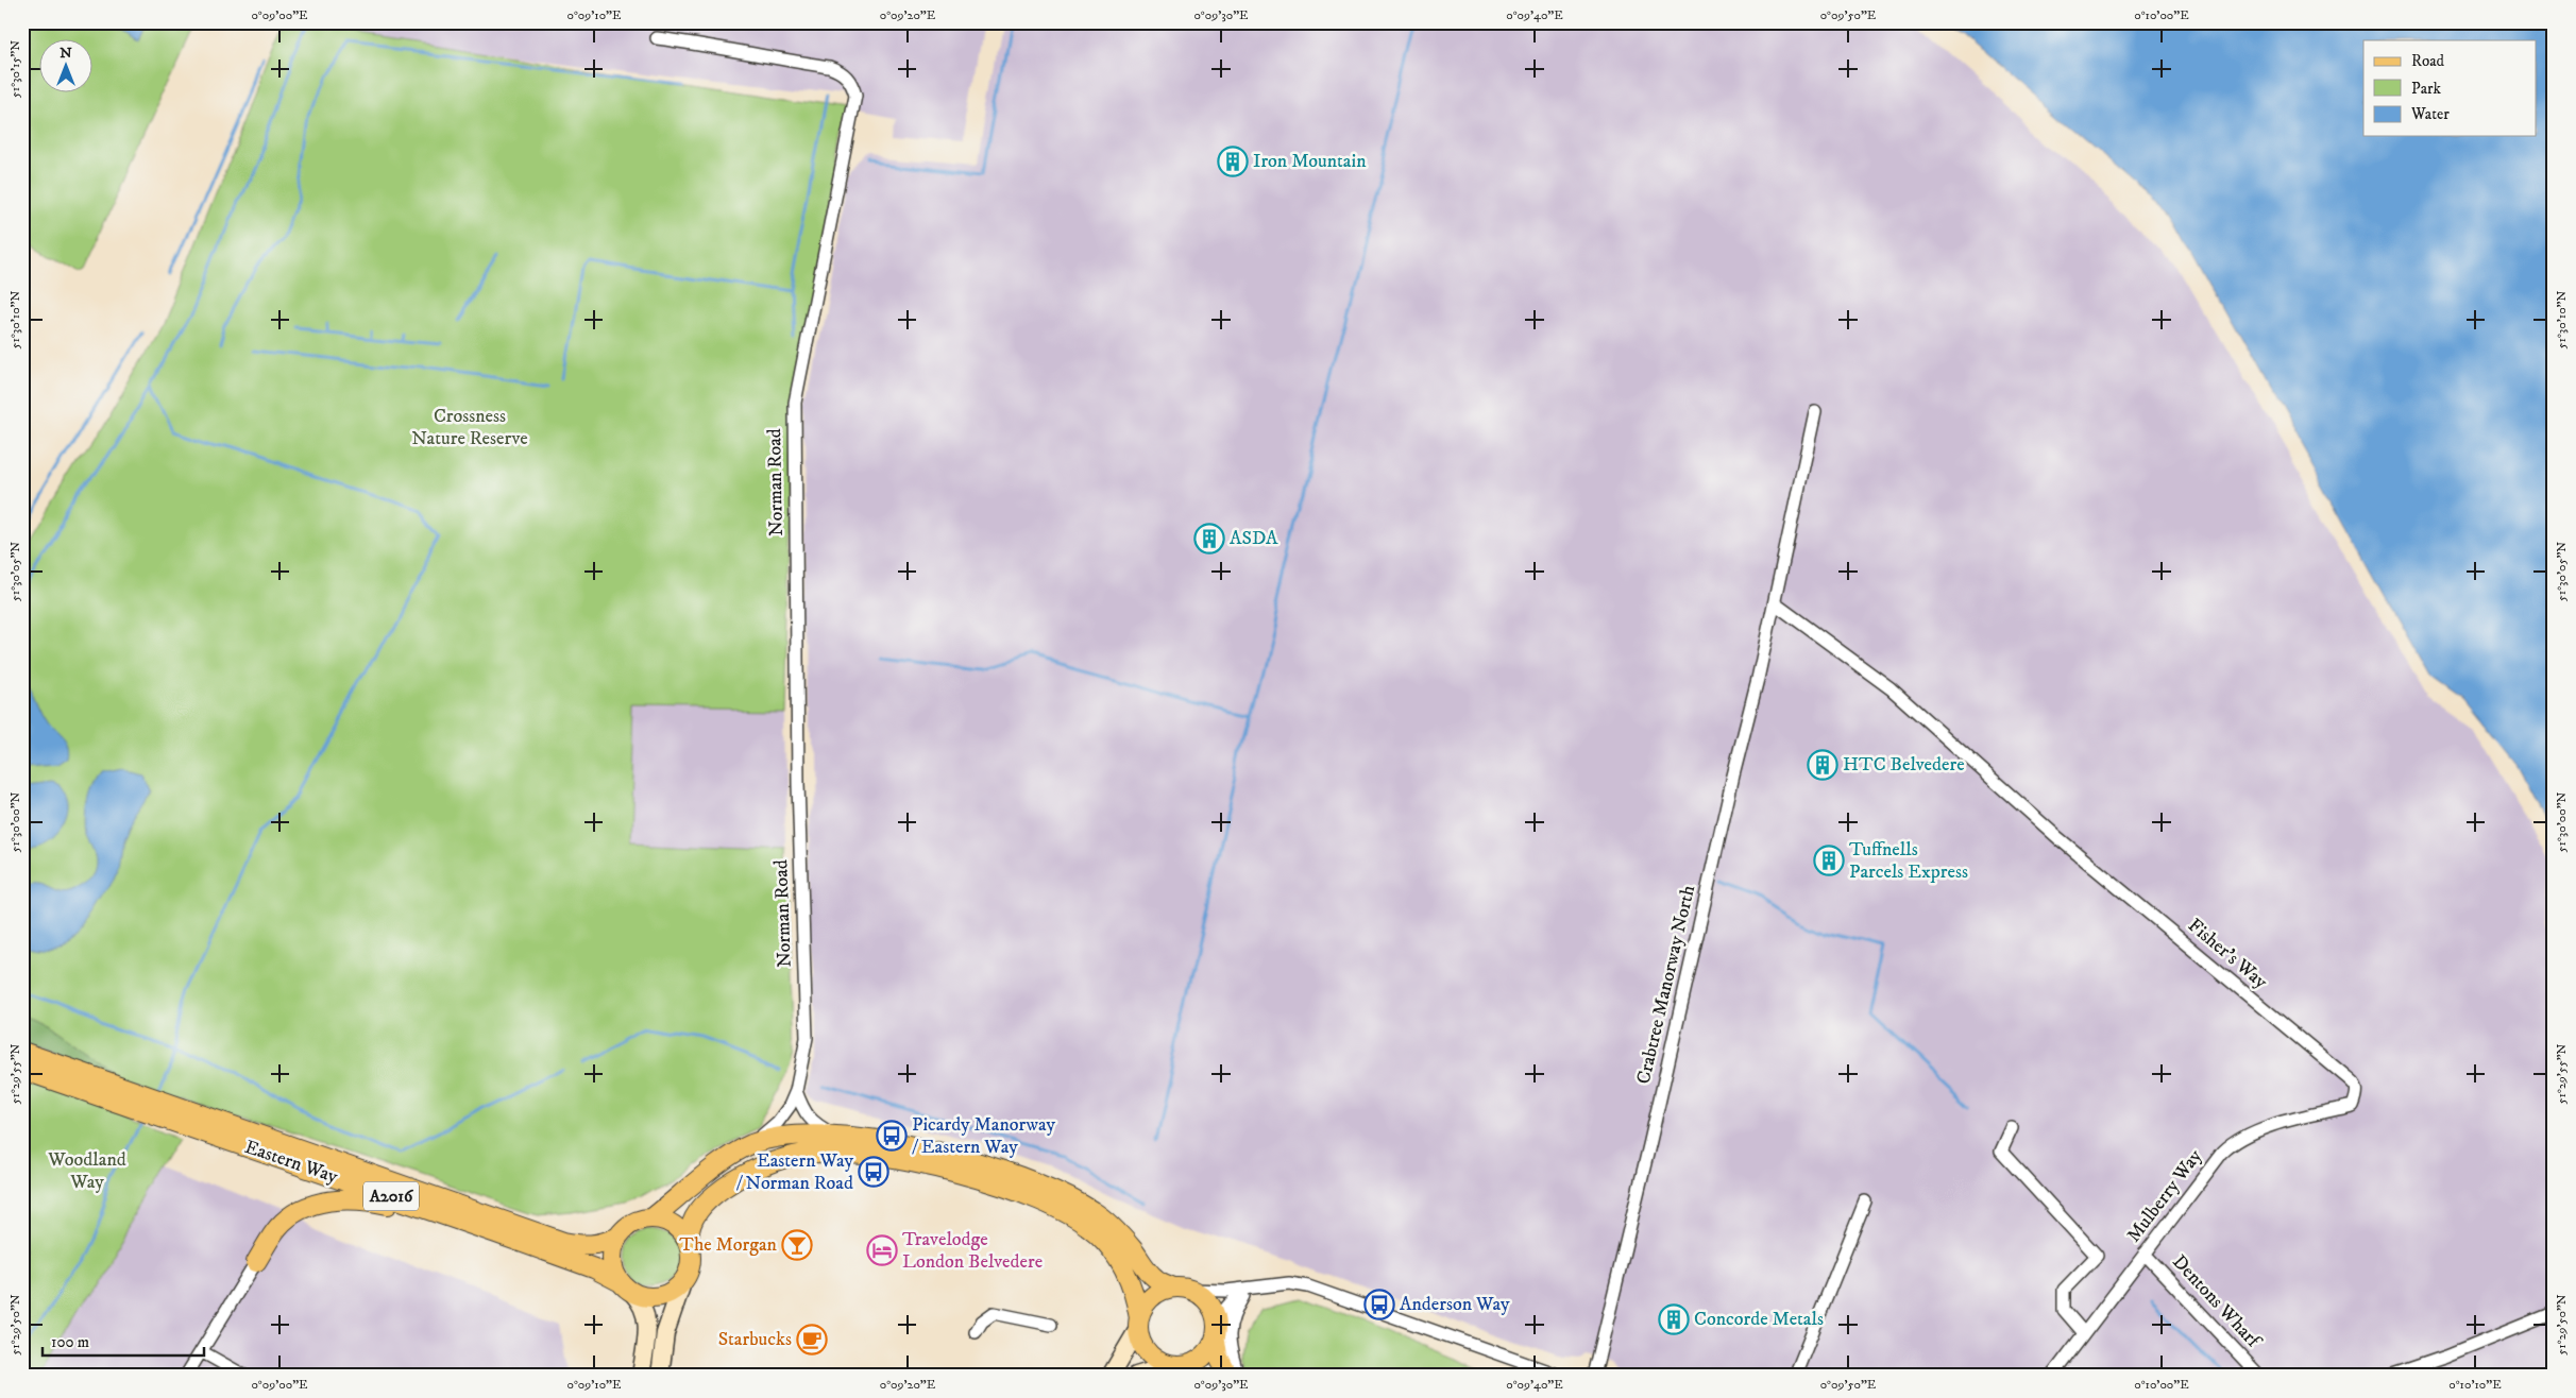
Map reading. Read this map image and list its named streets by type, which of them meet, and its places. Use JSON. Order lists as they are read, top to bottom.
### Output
{
  "streets": {
    "main road": ["Eastern Way", "A2016"],
    "street": [
      "Norman Road",
      "Fisher's Way",
      "Crabtree Manorway North",
      "Mulberry Way",
      "Dentons Wharf"
    ]
  },
  "crossings": [
    ["Fisher's Way", "Crabtree Manorway North"],
    ["Fisher's Way", "Mulberry Way"],
    ["Mulberry Way", "Dentons Wharf"]
  ],
  "parks": ["Crossness Nature Reserve", "Woodland Way"],
  "places": {
    "building": [
      "Iron Mountain",
      "ASDA",
      "HTC Belvedere",
      "Tuffnells Parcels Express",
      "Concorde Metals"
    ],
    "bus stop": ["Picardy Manorway / Eastern Way", "Eastern Way / Norman Road", "Anderson Way"],
    "bar": ["The Morgan"],
    "hotel": ["Travelodge London Belvedere"],
    "cafe": ["Starbucks"]
  },
  "legend": ["Road", "Park", "Water"],
  "scale_bar": "100 m",
  "north": "top",
  "coordinates": [
    "0°09'00\"E",
    "0°09'10\"E",
    "0°09'20\"E",
    "0°09'30\"E",
    "0°09'40\"E",
    "0°09'50\"E",
    "0°10'00\"E",
    "51°30'15\"N",
    "51°30'10\"N",
    "51°30'05\"N",
    "51°30'00\"N",
    "51°29'55\"N",
    "51°29'50\"N",
    "0°10'10\"E"
  ]
}
